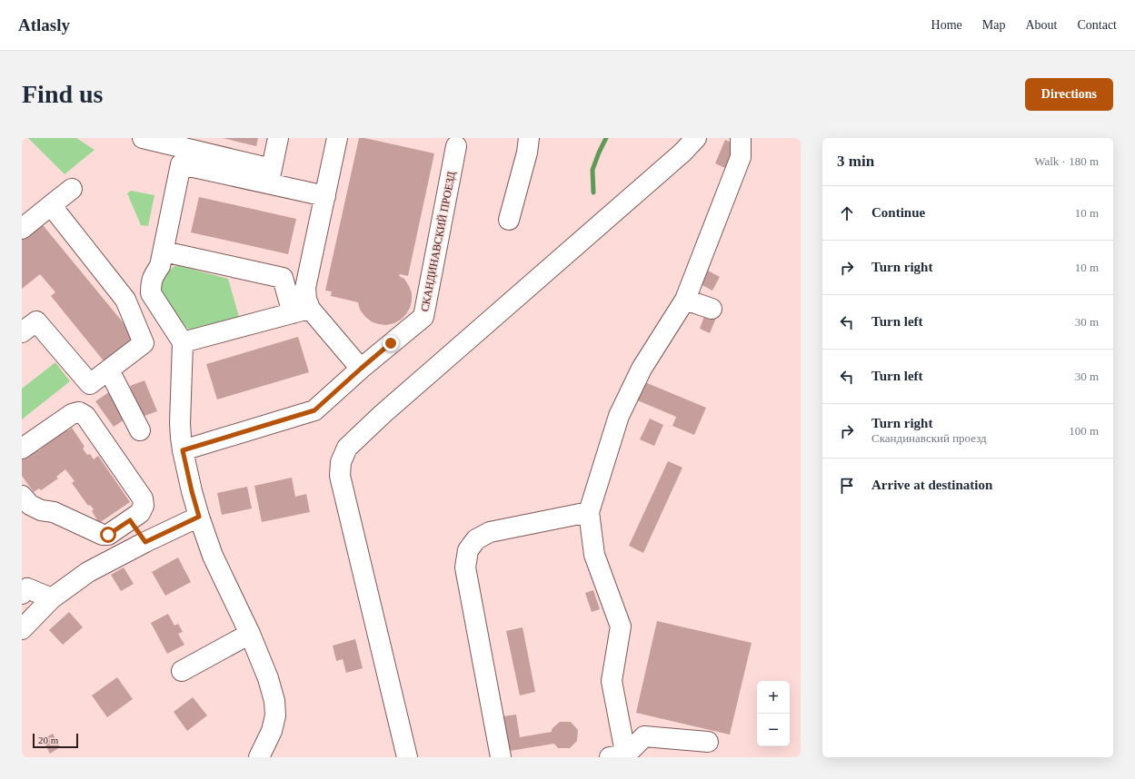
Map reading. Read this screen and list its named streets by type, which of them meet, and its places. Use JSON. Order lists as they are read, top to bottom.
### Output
{
  "streets": {
    "street": ["СКАНДИНАВСКИЙ ПРОЕЗД"]
  },
  "scale_bar": "20 m",
  "page": {
    "header": "Atlasly",
    "nav": [
      "Home",
      "Map",
      "About",
      "Contact"
    ],
    "buttons": "Directions",
    "title": "Find us",
    "heading": ["3 min", "Walk · 180 m"],
    "list": [
      ["Continue", "10 m"],
      ["Turn right", "10 m"],
      ["Turn left", "30 m"],
      ["Turn left", "30 m"],
      ["Turn right", "Скандинавский проезд", "100 m"],
      "Arrive at destination"
    ],
    "map_buttons": ["+", "−"],
    "scale": "20 m"
  }
}
